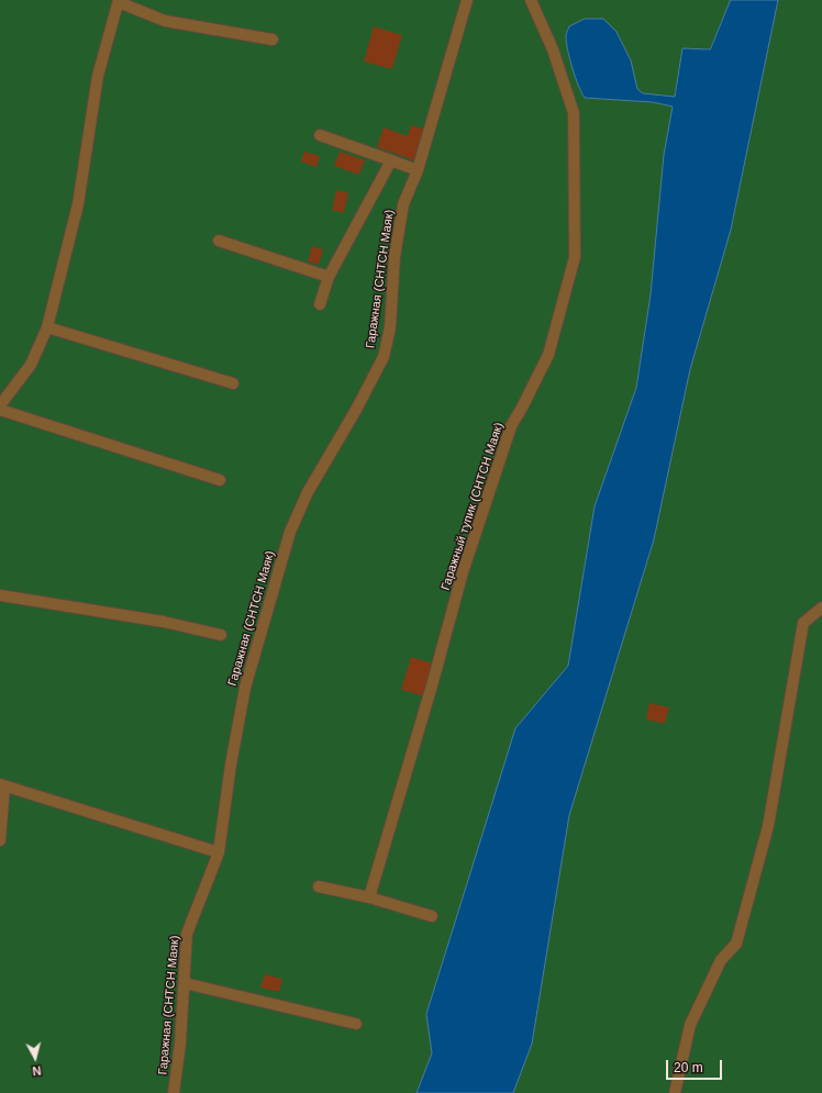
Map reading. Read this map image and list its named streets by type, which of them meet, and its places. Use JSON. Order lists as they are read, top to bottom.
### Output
{
  "streets": {
    "street": ["Гаражная (СНТСН Маяк)", "Гаражный тупик (СНТСН Маяк)"]
  },
  "scale_bar": "20 m",
  "north": "bottom"
}
